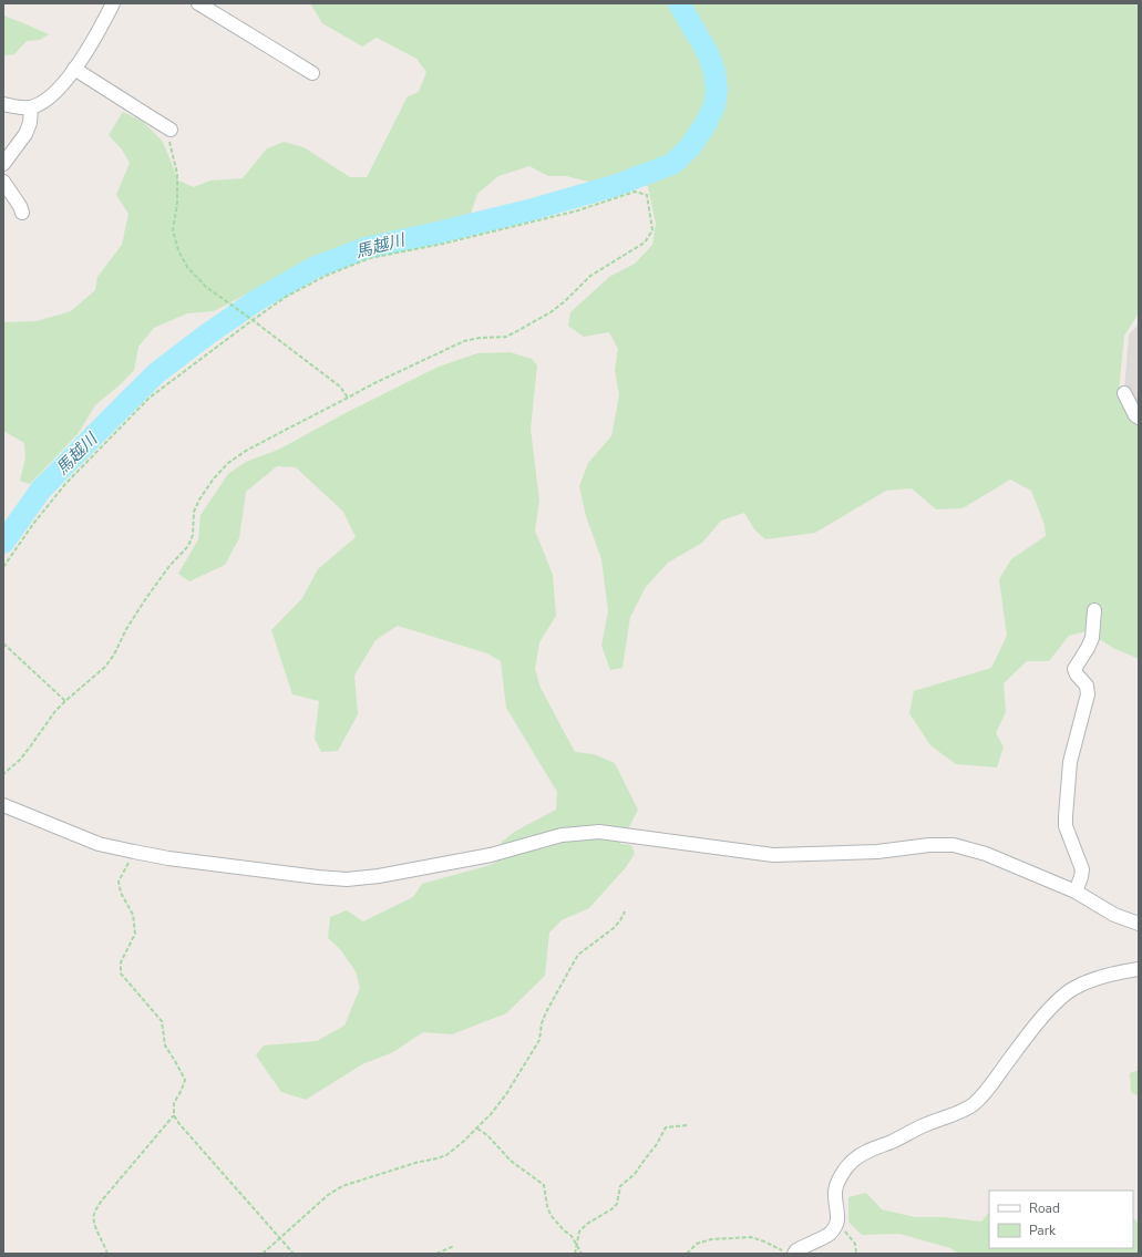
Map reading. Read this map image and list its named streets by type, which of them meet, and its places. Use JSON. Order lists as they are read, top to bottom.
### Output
{
  "water": ["馬越川"],
  "legend": ["Road", "Park"]
}
